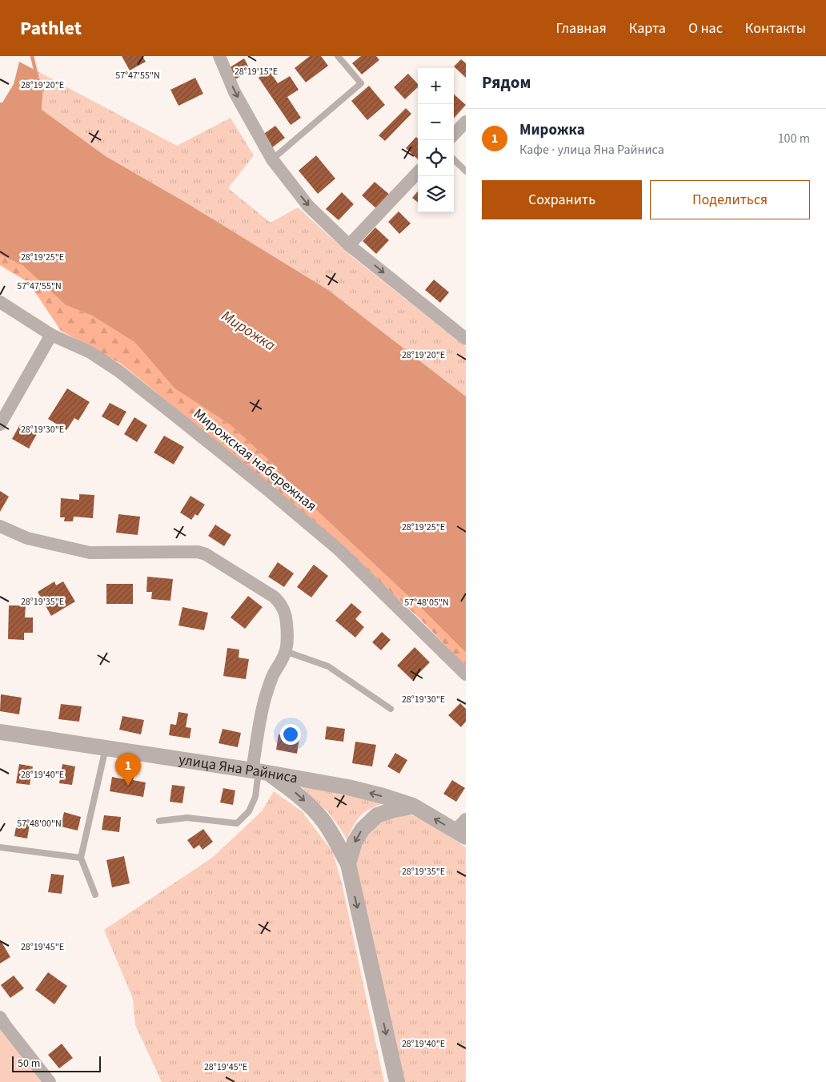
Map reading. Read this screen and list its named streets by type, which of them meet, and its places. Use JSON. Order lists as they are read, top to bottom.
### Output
{
  "streets": {
    "street": ["Мирожская набережная", "улица Яна Райниса"]
  },
  "one_way": ["улица Яна Райниса"],
  "water": ["Мирожка"],
  "scale_bar": "50 m",
  "page": {
    "header": "Pathlet",
    "nav": [
      "Главная",
      "Карта",
      "О нас",
      "Контакты"
    ],
    "heading": "Рядом",
    "map_buttons": ["+", "−"],
    "list": [
      {
        "mark": "1",
        "name": "Мирожка",
        "note": "Кафе · улица Яна Райниса",
        "value": "100 m"
      }
    ],
    "buttons": ["Сохранить", "Поделиться"],
    "pins": "1",
    "scale": "50 m"
  },
  "coordinates": [
    "28°19'15\"E",
    "57°47'55\"N",
    "28°19'20\"E",
    "28°19'25\"E",
    "28°19'30\"E",
    "28°19'35\"E",
    "57°48'05\"N",
    "28°19'40\"E",
    "57°48'00\"N",
    "28°19'45\"E"
  ]
}
